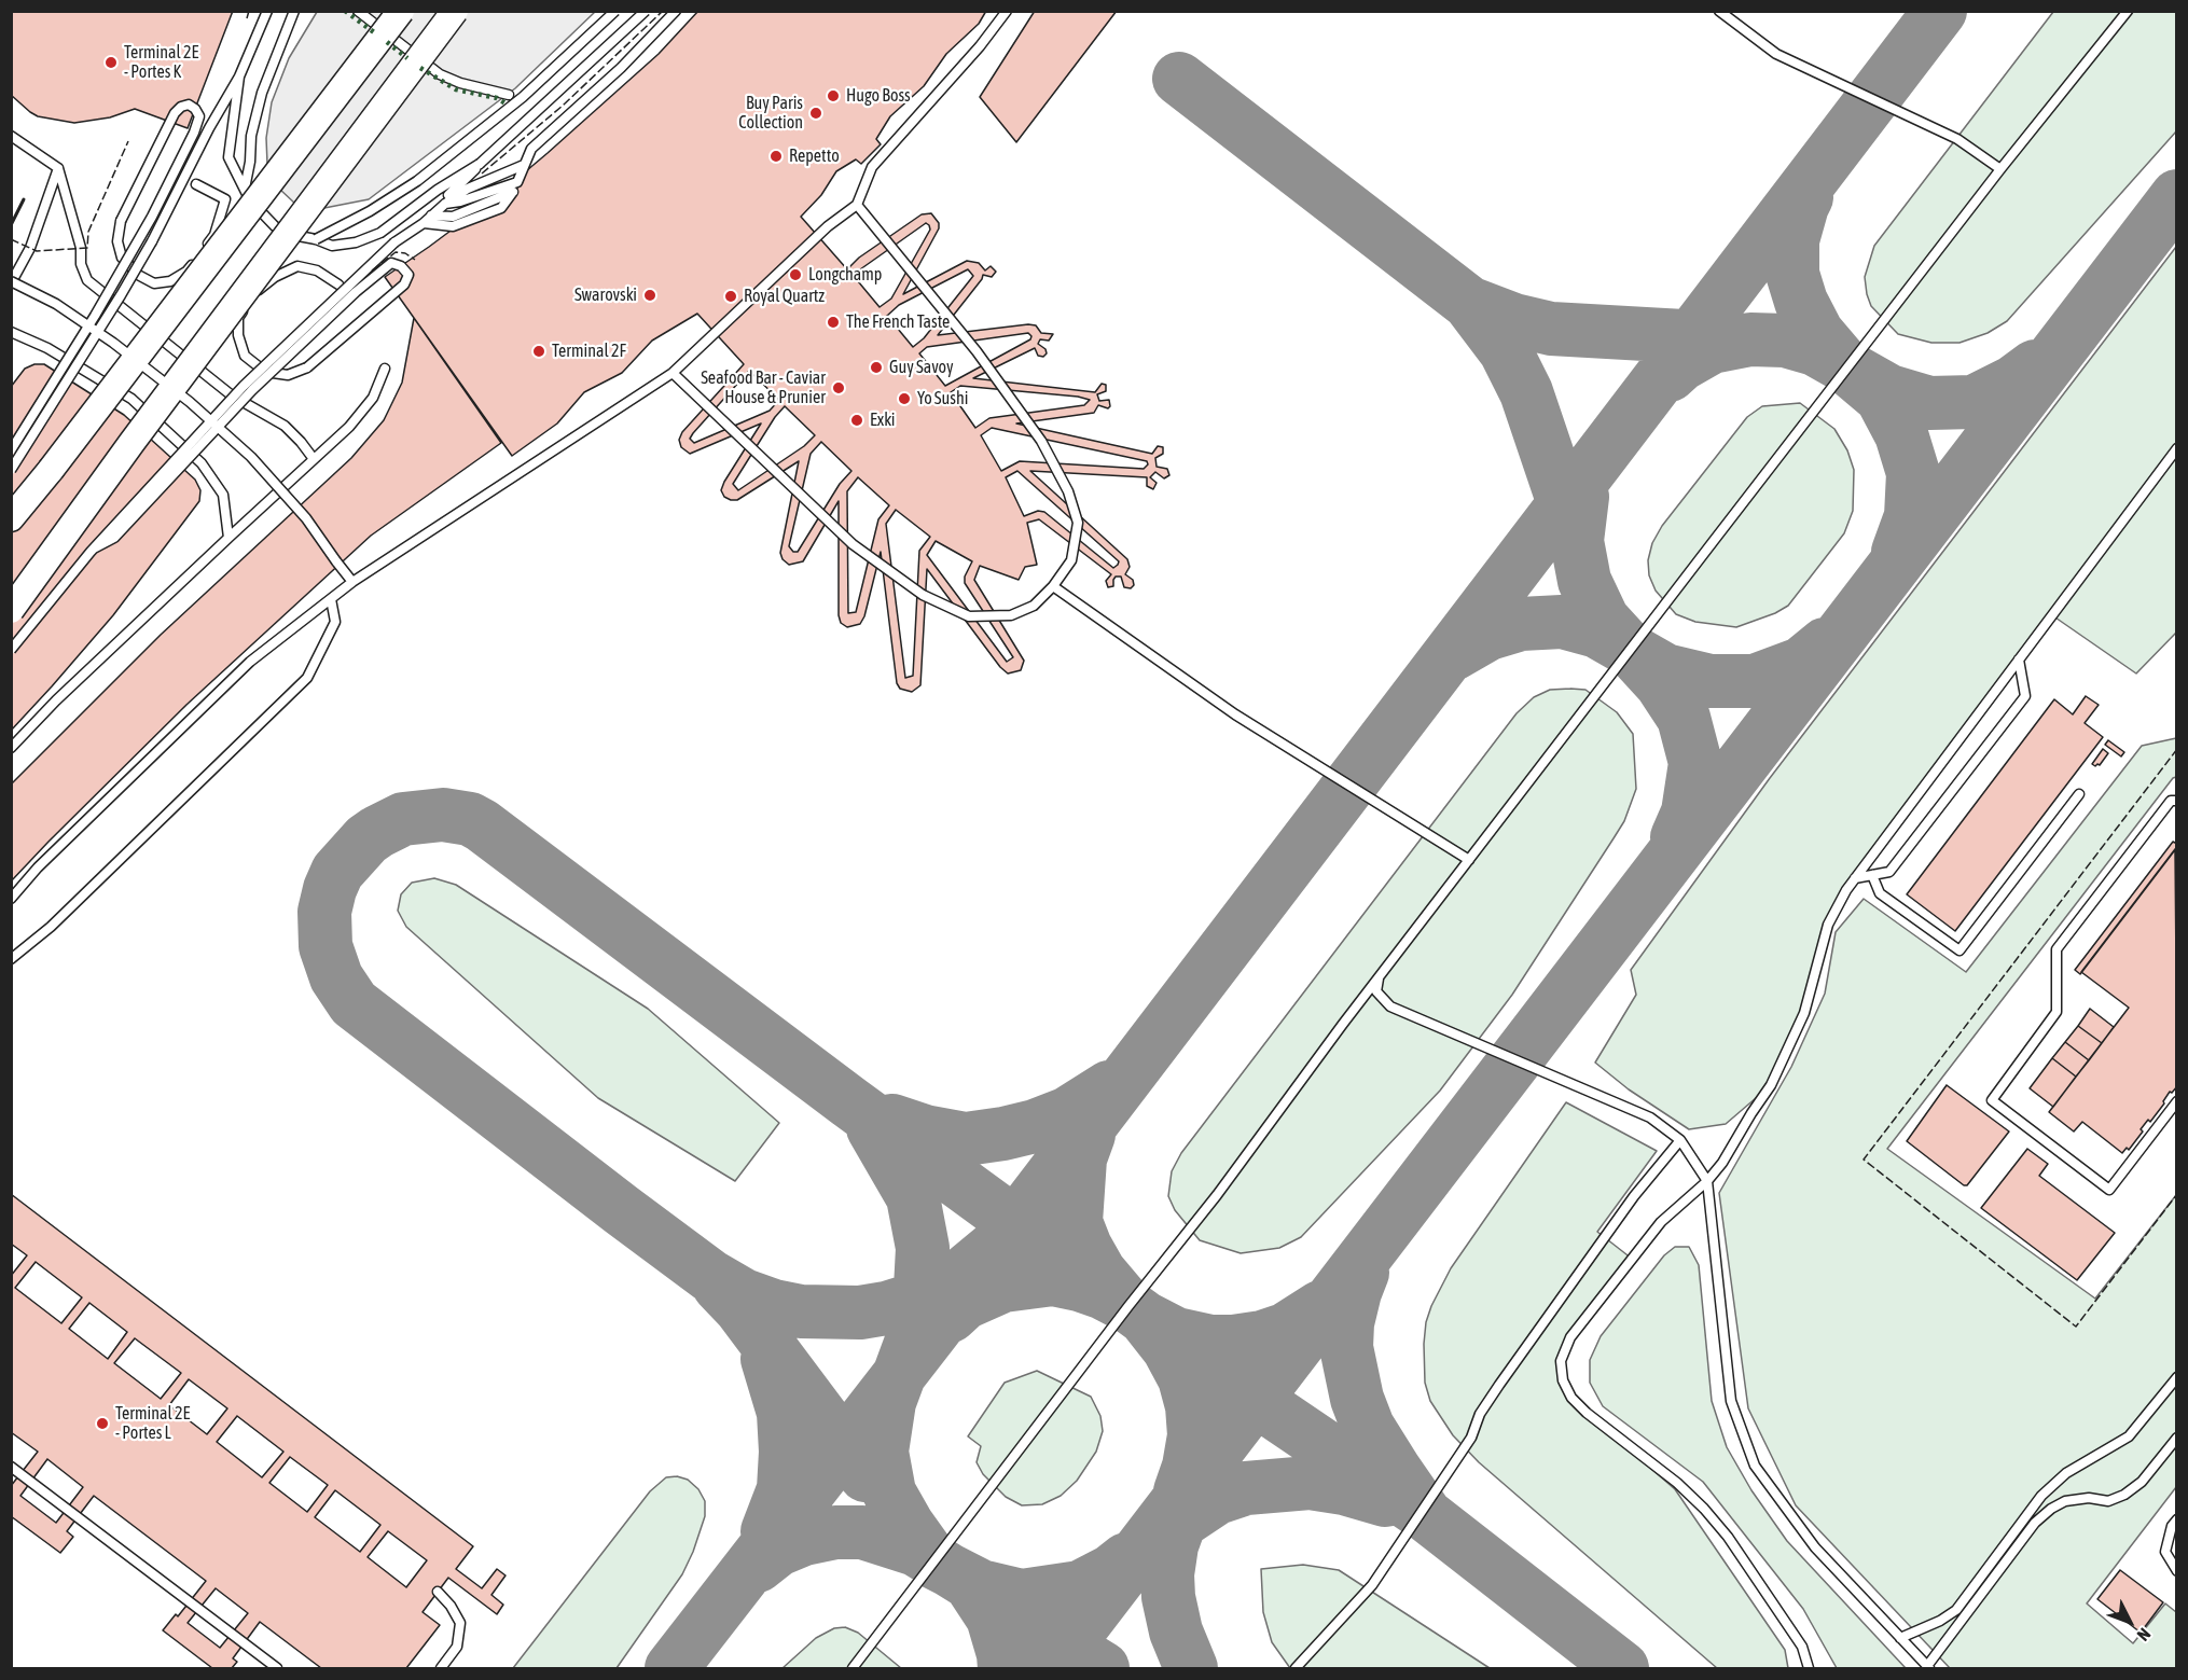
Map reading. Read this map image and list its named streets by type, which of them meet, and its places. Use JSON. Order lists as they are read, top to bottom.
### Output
{
  "places": [
    "Terminal 2E - Portes K",
    "Hugo Boss",
    "Buy Paris Collection",
    "Repetto",
    "Longchamp",
    "Swarovski",
    "Royal Quartz",
    "The French Taste",
    "Terminal 2F",
    "Guy Savoy",
    "Seafood Bar - Caviar House & Prunier",
    "Yo Sushi",
    "Exki",
    "Terminal 2E - Portes L"
  ],
  "north": "bottom right"
}
